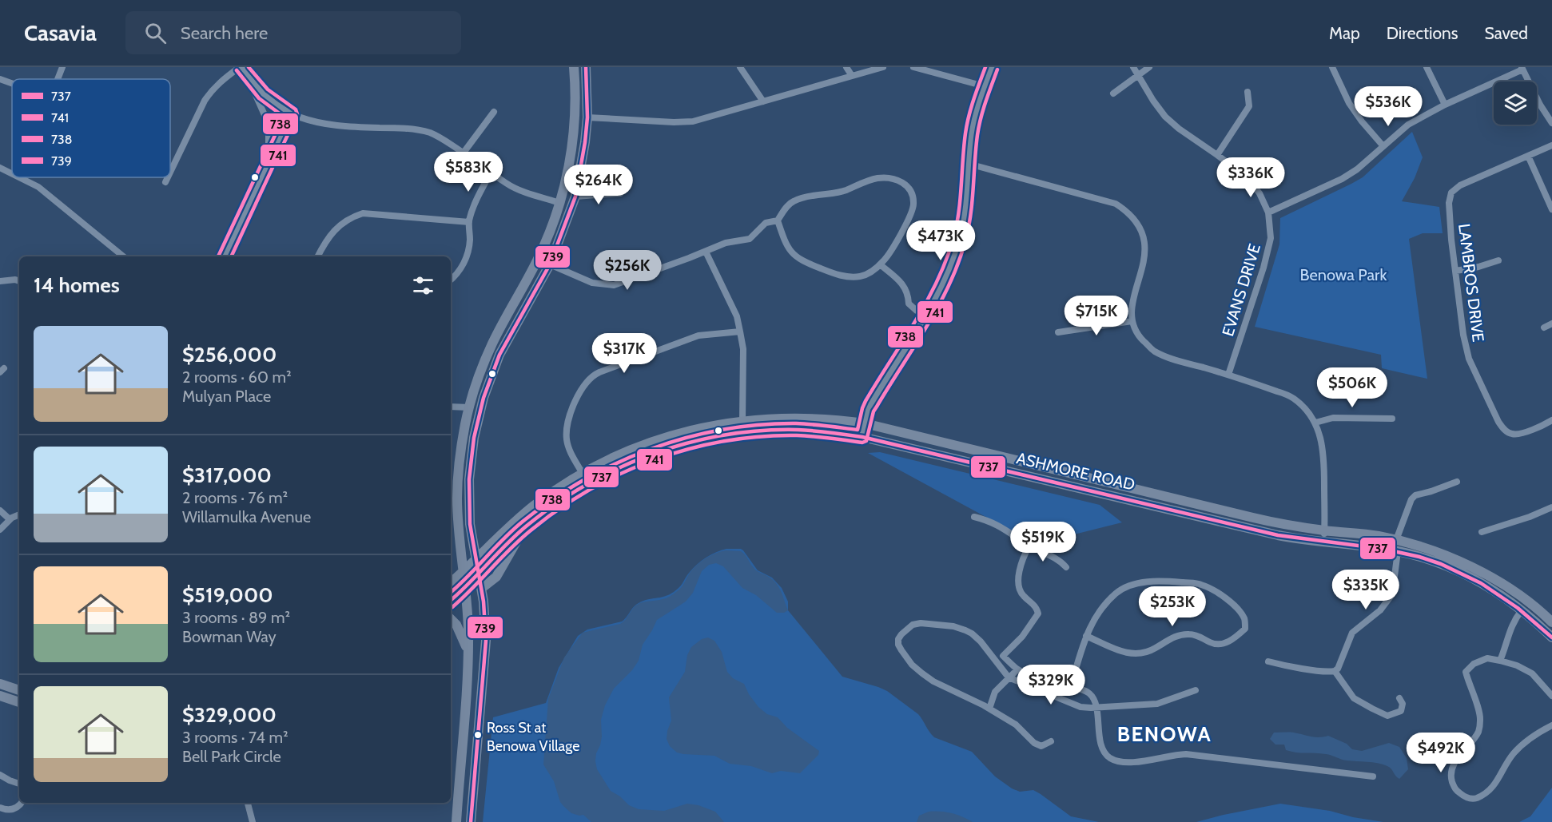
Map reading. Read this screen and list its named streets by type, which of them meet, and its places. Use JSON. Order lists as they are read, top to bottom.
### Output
{
  "streets": {
    "main road": ["ASHMORE ROAD"],
    "street": ["LAMBROS DRIVE", "EVANS DRIVE"]
  },
  "districts": ["BENOWA"],
  "parks": ["Benowa Park"],
  "places": ["Ross St at Benowa Village"],
  "lines": [
    "transit line 741",
    "transit line 738",
    "transit line 739",
    "transit line 737"
  ],
  "legend": [
    "737",
    "741",
    "738",
    "739"
  ],
  "page": {
    "header": "Casavia",
    "search": "Search here",
    "nav": ["Map", "Directions", "Saved"],
    "price": [
      "$536K",
      "$583K",
      "$336K",
      "$264K",
      "$473K",
      "$256K",
      "$715K",
      "$317K",
      "$506K",
      "$519K",
      "$335K",
      "$253K",
      "$329K",
      "$492K"
    ],
    "heading": "14 homes",
    "list": [
      {
        "name": "$256,000",
        "note": "2 rooms · 60 m² · Mulyan Place"
      },
      {
        "name": "$317,000",
        "note": "2 rooms · 76 m² · Willamulka Avenue"
      },
      {
        "name": "$519,000",
        "note": "3 rooms · 89 m² · Bowman Way"
      },
      {
        "name": "$329,000",
        "note": "3 rooms · 74 m² · Bell Park Circle"
      }
    ]
  }
}
